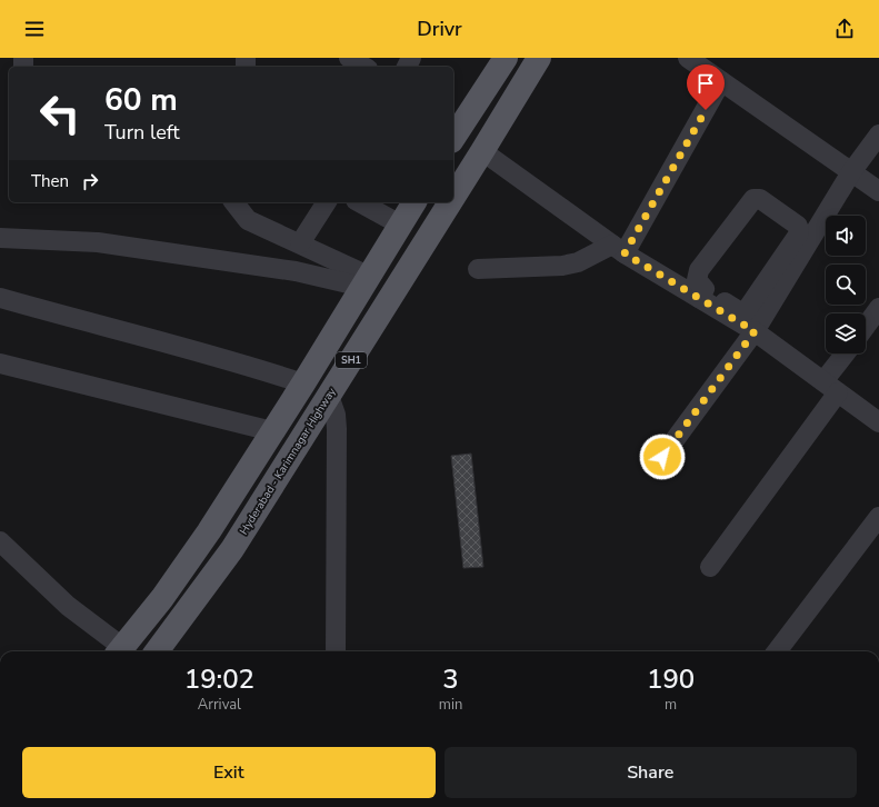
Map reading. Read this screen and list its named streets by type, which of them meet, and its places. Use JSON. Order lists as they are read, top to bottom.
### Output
{
  "streets": {
    "main road": ["SH1", "Hyderabad - Karimnagar Highway"]
  },
  "page": {
    "header": "Drivr",
    "turn": ["60 m", "Turn left"],
    "then": "Then",
    "eta": [
      "19:02",
      "Arrival",
      "3",
      "min",
      "190",
      "m"
    ],
    "buttons": ["Exit", "Share"]
  }
}
